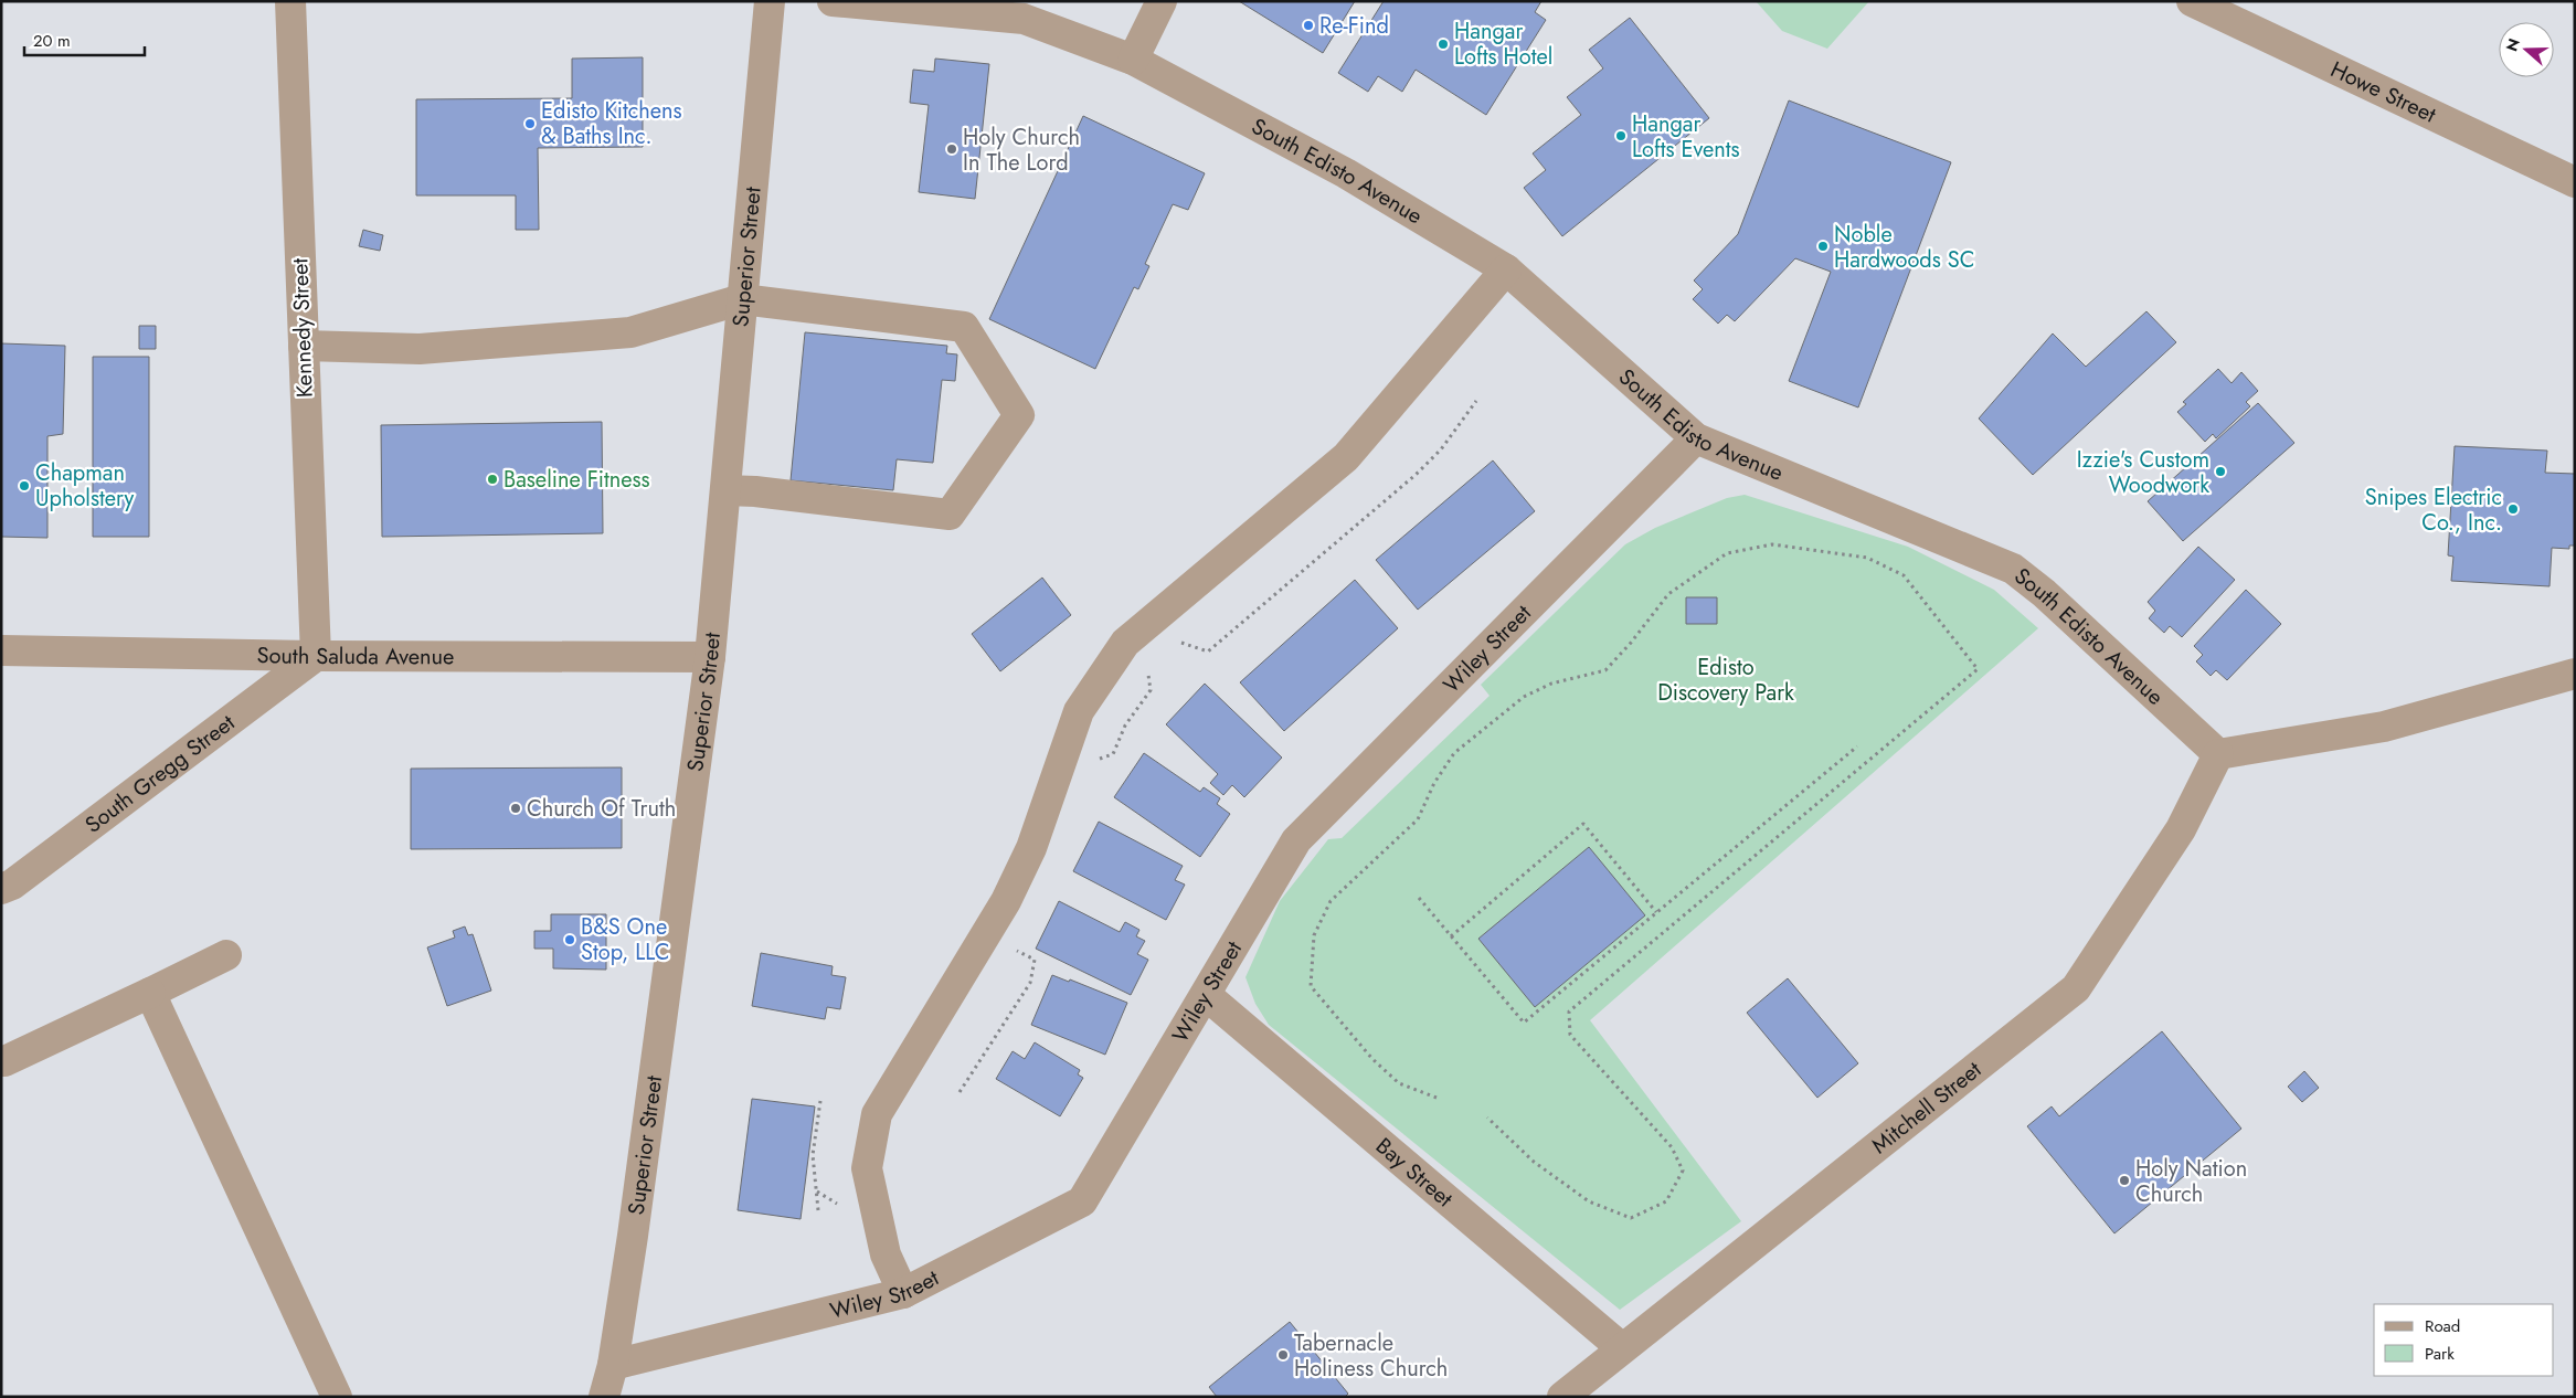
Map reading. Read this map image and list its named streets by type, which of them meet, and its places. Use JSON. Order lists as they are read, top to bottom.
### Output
{
  "streets": {
    "street": [
      "Howe Street",
      "South Edisto Avenue",
      "Superior Street",
      "Kennedy Street",
      "Wiley Street",
      "South Saluda Avenue",
      "South Gregg Street",
      "Mitchell Street",
      "Bay Street"
    ]
  },
  "crossings": [
    ["South Edisto Avenue", "Wiley Street"],
    ["South Edisto Avenue", "Mitchell Street"],
    ["Superior Street", "Wiley Street"],
    ["Superior Street", "South Saluda Avenue"],
    ["Kennedy Street", "South Saluda Avenue"],
    ["Kennedy Street", "South Gregg Street"],
    ["Wiley Street", "Bay Street"],
    ["South Saluda Avenue", "South Gregg Street"],
    ["Mitchell Street", "Bay Street"]
  ],
  "parks": ["Edisto Discovery Park"],
  "places": [
    "Re-Find",
    "Hangar Lofts Hotel",
    "Edisto Kitchens & Baths Inc.",
    "Hangar Lofts Events",
    "Holy Church In The Lord",
    "Noble Hardwoods SC",
    "Izzie's Custom Woodwork",
    "Baseline Fitness",
    "Chapman Upholstery",
    "Snipes Electric Co., Inc.",
    "Church Of Truth",
    "B&S One Stop, LLC",
    "Holy Nation Church",
    "Tabernacle Holiness Church"
  ],
  "legend": ["Road", "Park"],
  "scale_bar": "20 m",
  "north": "left"
}
